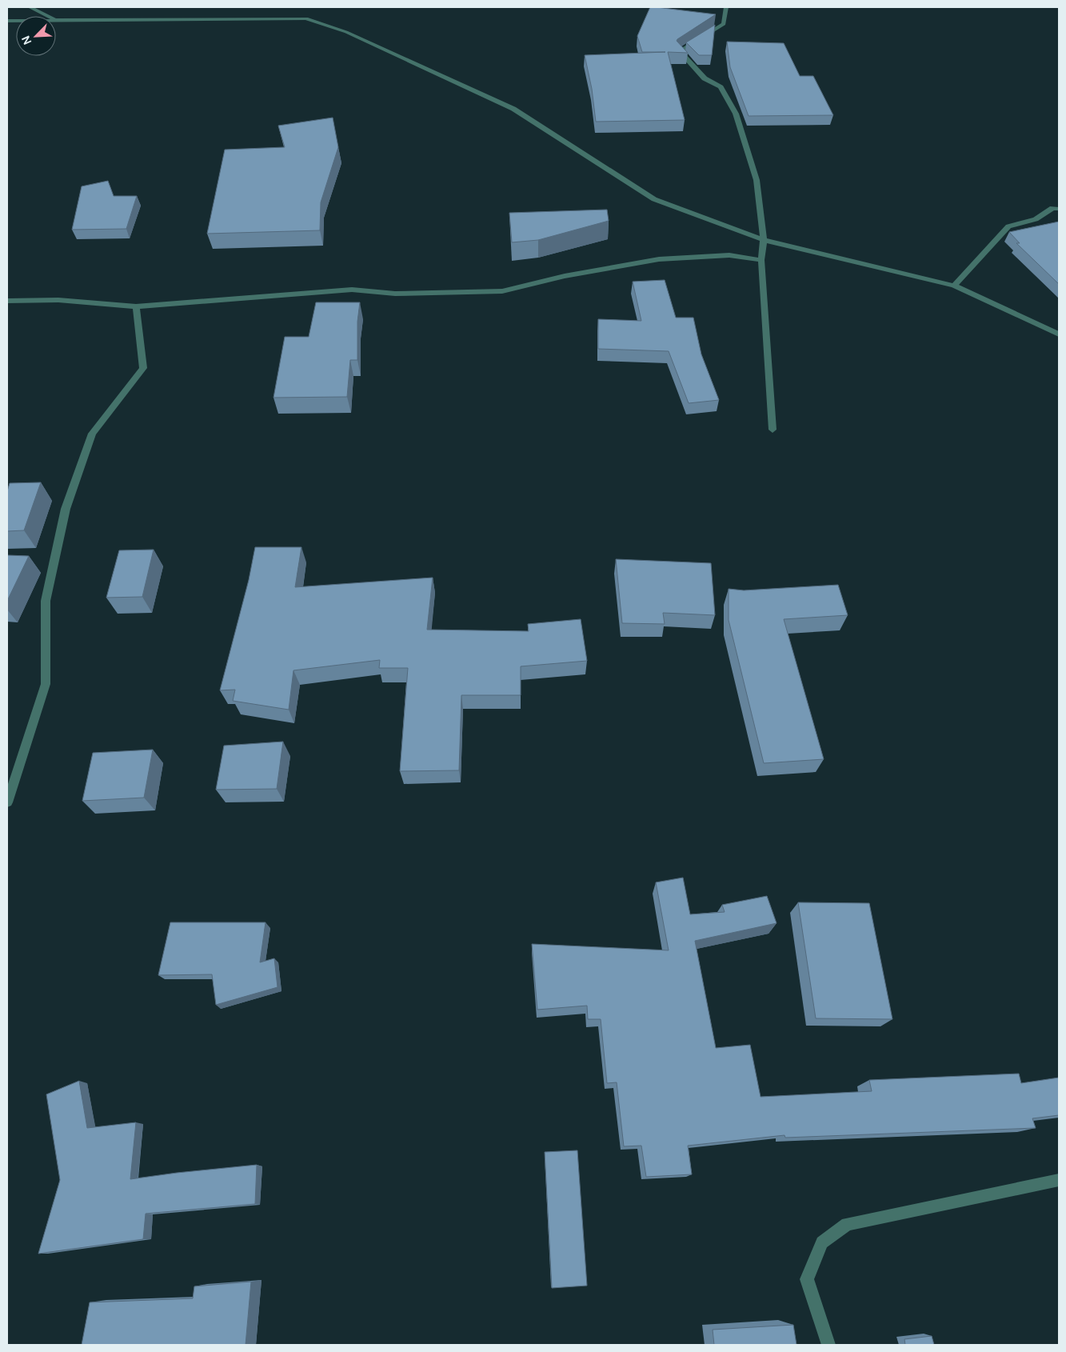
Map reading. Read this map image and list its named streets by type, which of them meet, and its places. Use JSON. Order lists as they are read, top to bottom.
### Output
{
  "north": "bottom left"
}
